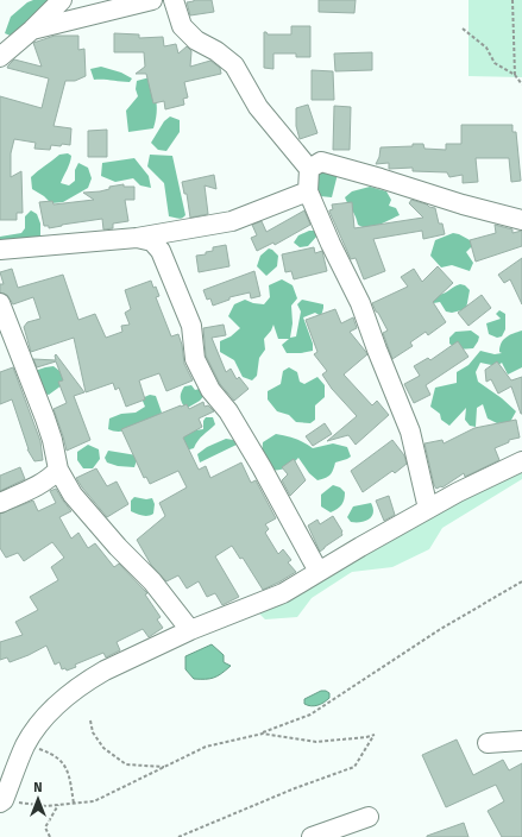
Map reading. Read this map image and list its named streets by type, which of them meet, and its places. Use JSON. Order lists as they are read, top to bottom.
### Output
{
  "north": "top"
}
